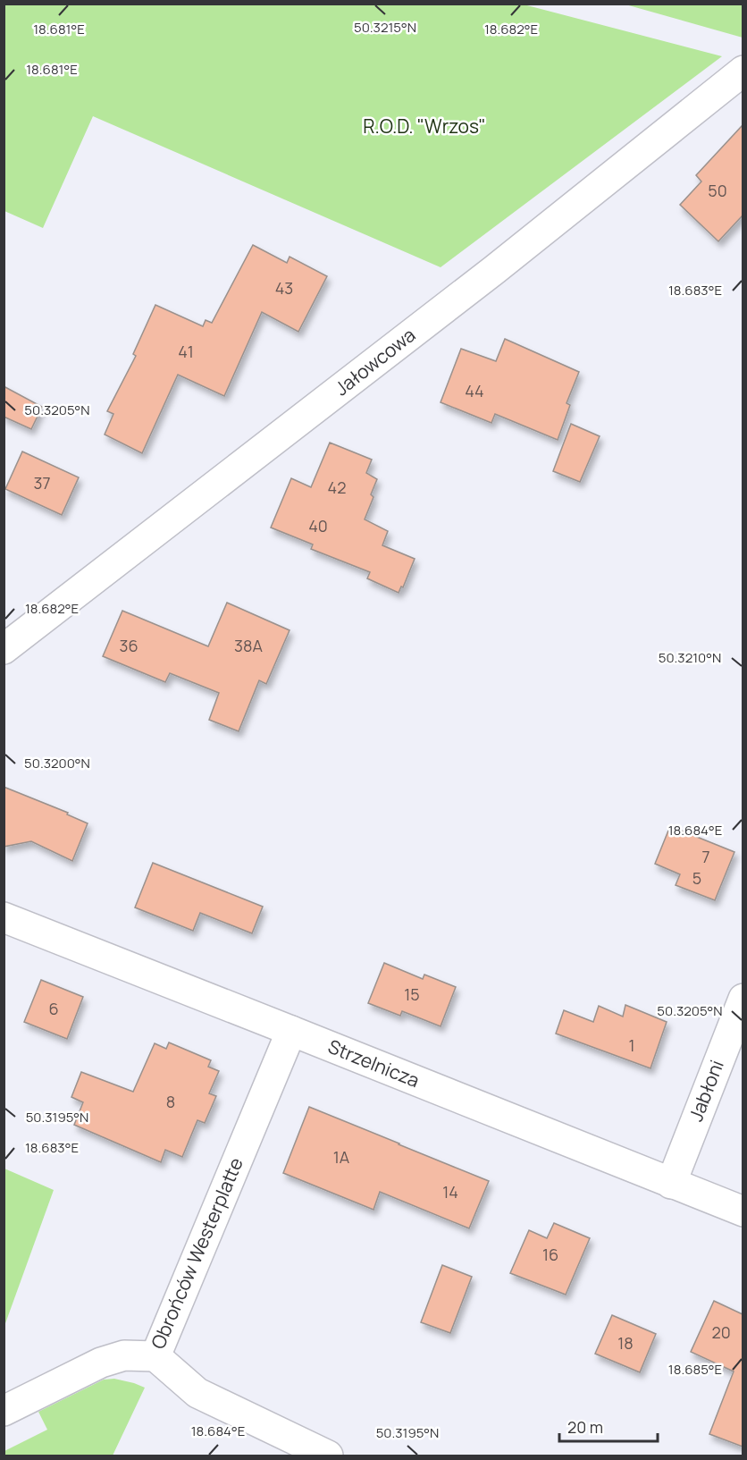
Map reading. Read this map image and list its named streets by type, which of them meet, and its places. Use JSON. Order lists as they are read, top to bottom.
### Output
{
  "streets": {
    "street": [
      "Jałowcowa",
      "Strzelnicza",
      "Jabłoni",
      "Obrońców Westerplatte"
    ]
  },
  "crossings": [
    ["Strzelnicza", "Jabłoni"],
    ["Strzelnicza", "Obrońców Westerplatte"]
  ],
  "parks": ["R.O.D. \"Wrzos\""],
  "house_numbers": [
    "50",
    "43",
    "41",
    "44",
    "37",
    "42",
    "40",
    "36",
    "38A",
    "7",
    "5",
    "15",
    "6",
    "1",
    "8",
    "1A",
    "14",
    "16",
    "20",
    "18"
  ],
  "scale_bar": "20 m",
  "coordinates": [
    "50.3215°N",
    "18.681°E",
    "18.682°E",
    "18.683°E",
    "50.3205°N",
    "50.3210°N",
    "50.3200°N",
    "18.684°E",
    "50.3195°N",
    "18.685°E"
  ]
}
